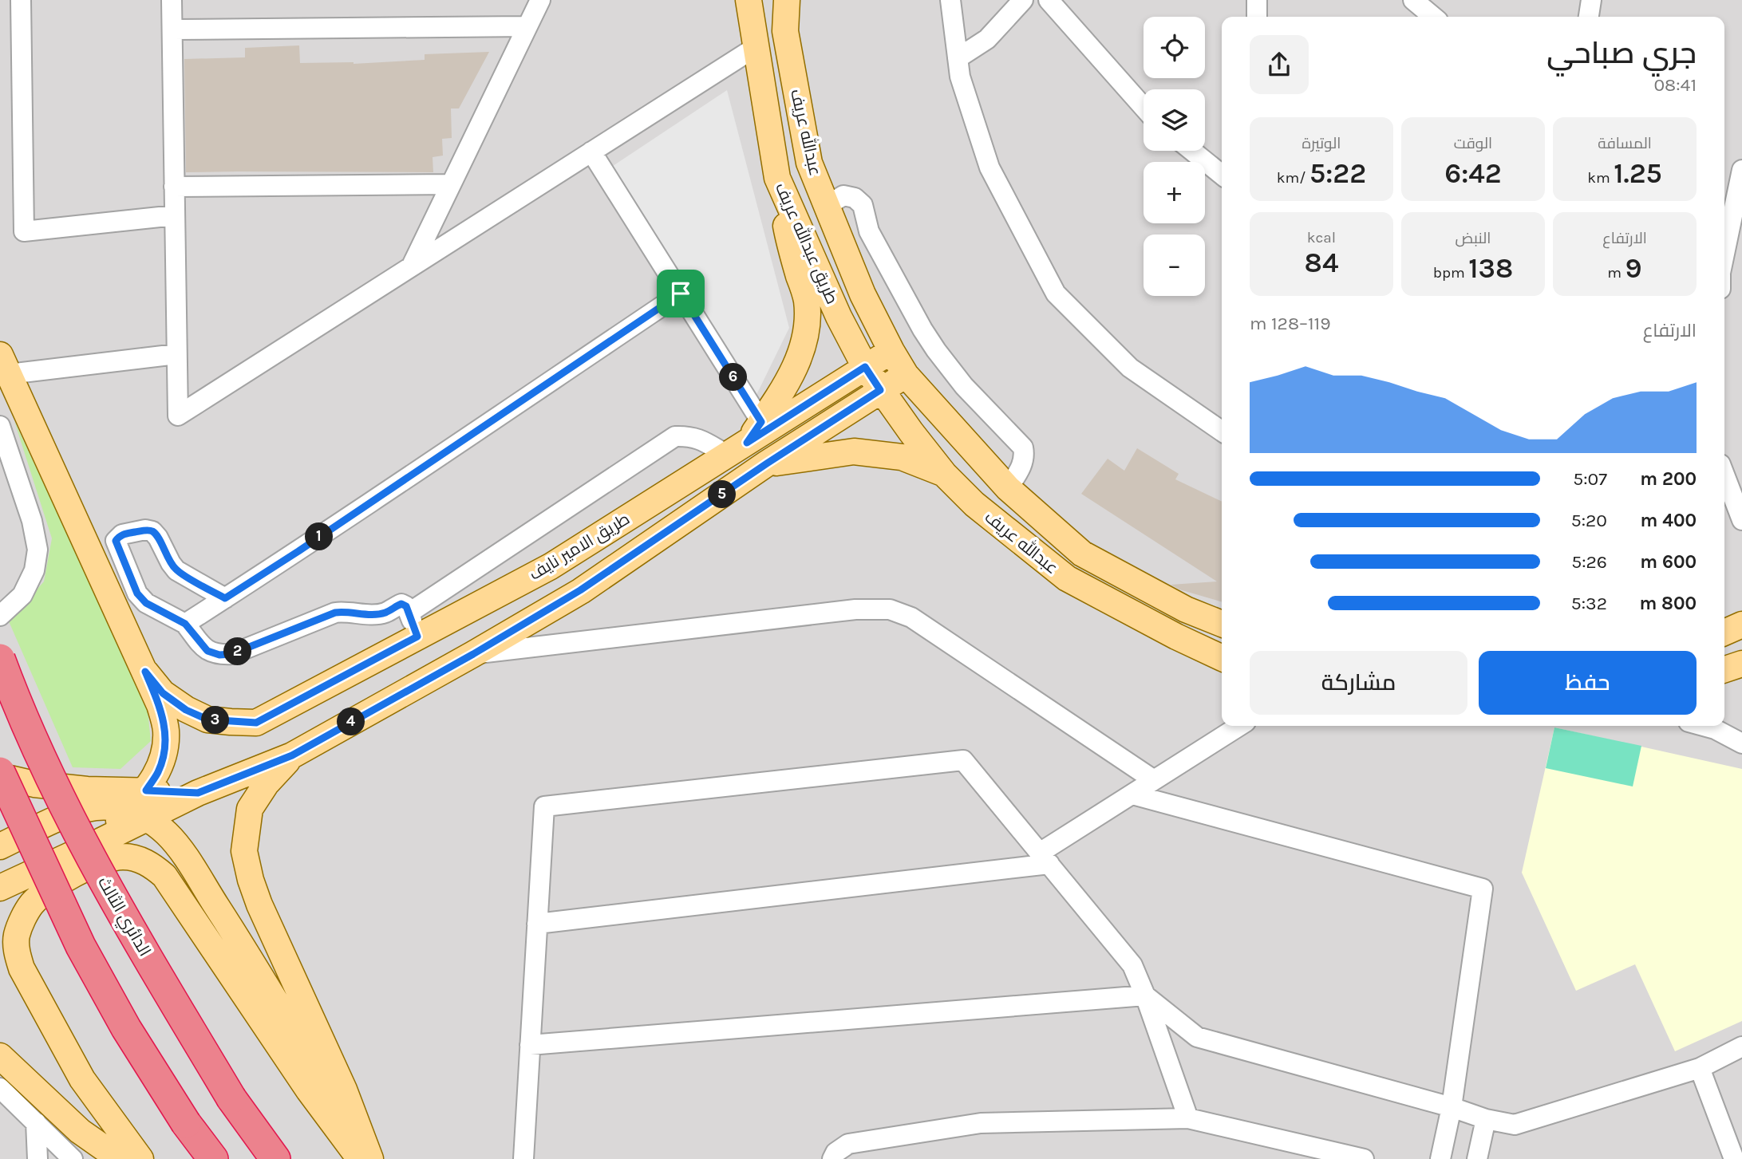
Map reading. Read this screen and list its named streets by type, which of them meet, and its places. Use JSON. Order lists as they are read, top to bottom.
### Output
{
  "streets": {
    "highway": ["الدائري الثالث"],
    "main road": ["عبدالله عريف", "طريق عبدالله عريف", "طريق الامير نايف"]
  },
  "crossings": [
    ["عبدالله عريف", "طريق عبدالله عريف"],
    ["عبدالله عريف", "طريق الامير نايف"],
    ["طريق عبدالله عريف", "طريق الامير نايف"]
  ],
  "page": {
    "map_buttons": ["+", "−"],
    "heading": ["جري صباحي", "08:41"],
    "stats": [
      ["المسافة", "1.25 km"],
      ["الوقت", "6:42"],
      ["الوتيرة", "5:22 /km"],
      ["الارتفاع", "9 m"],
      ["النبض", "138 bpm"],
      ["kcal", "84"]
    ],
    "chart": ["الارتفاع", "119–128 m"],
    "pins": [
      "6",
      "5",
      "1",
      "2",
      "3",
      "4"
    ],
    "list": [
      {
        "name": "200 m",
        "note": "5:07"
      },
      {
        "name": "400 m",
        "note": "5:20"
      },
      {
        "name": "600 m",
        "note": "5:26"
      },
      {
        "name": "800 m",
        "note": "5:32"
      }
    ],
    "buttons": ["حفظ", "مشاركة"]
  }
}
